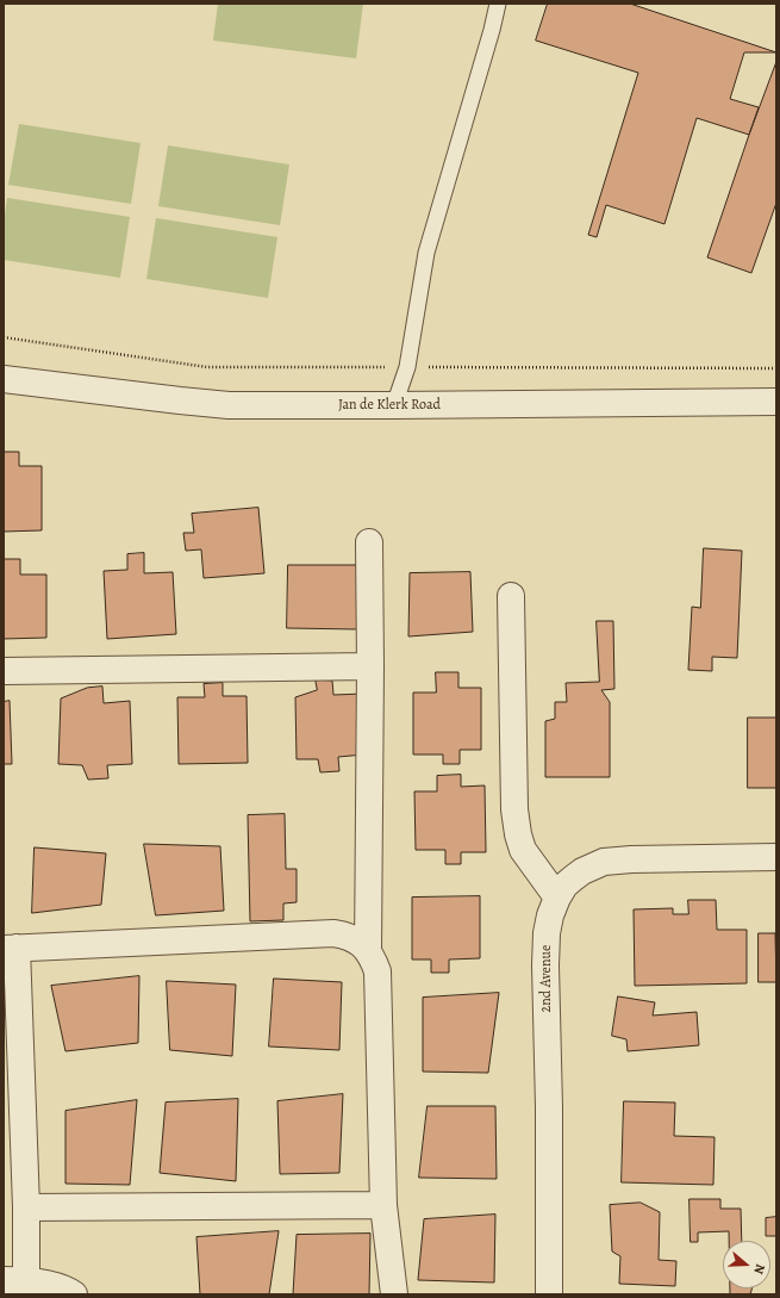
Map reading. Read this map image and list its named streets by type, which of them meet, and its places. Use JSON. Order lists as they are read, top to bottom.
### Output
{
  "streets": {
    "street": ["Jan de Klerk Road", "2nd Avenue"]
  },
  "north": "right"
}
